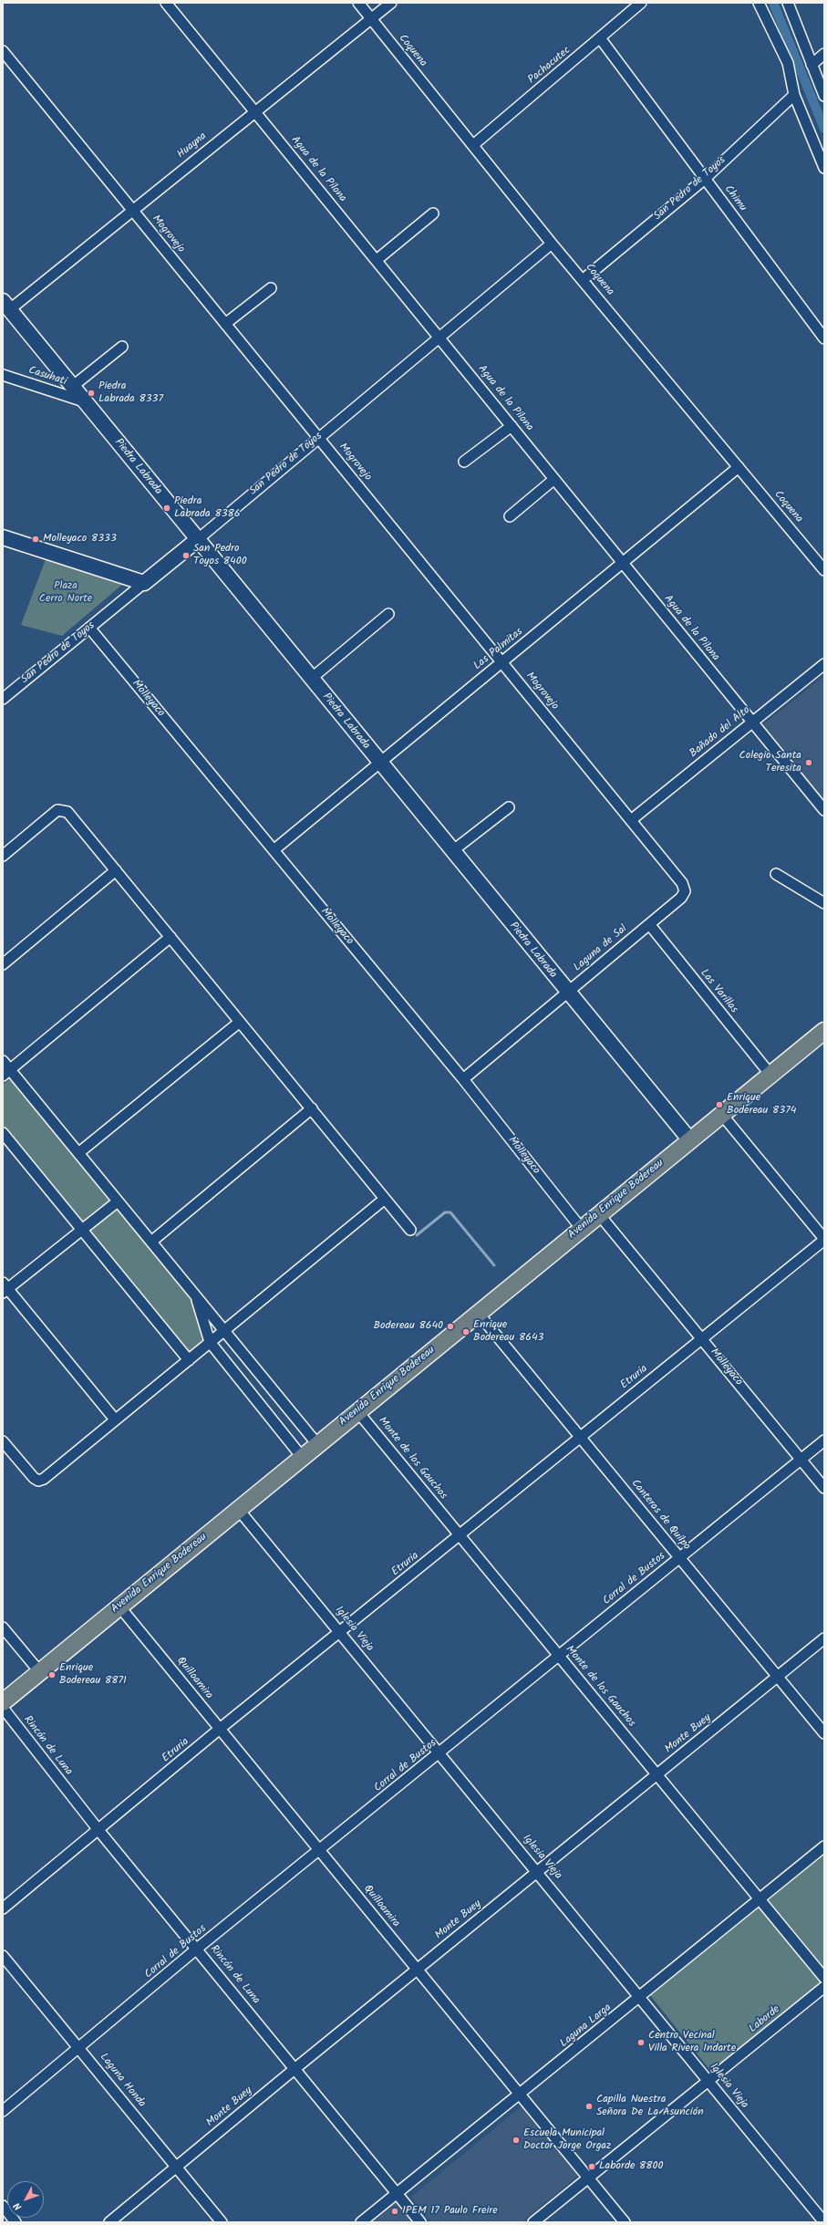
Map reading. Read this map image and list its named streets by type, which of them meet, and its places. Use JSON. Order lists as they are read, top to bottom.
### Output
{
  "streets": {
    "main road": ["San Pedro de Toyos", "Piedra Labrada", "Avenida Enrique Bodereau"],
    "street": [
      "Coquena",
      "Pachacutec",
      "Huayna",
      "Agua de la Pilona",
      "Chimu",
      "Mogrovejo",
      "Casuhati",
      "Las Palmitas",
      "Molleyaco",
      "Bañado del Alto",
      "Laguna de Sal",
      "Las Varillas",
      "Etruria",
      "Monte de los Gauchos",
      "Canteras de Quilpo",
      "Corral de Bustos",
      "Iglesia Vieja",
      "Quilloamira",
      "Monte Buey",
      "Rincón de Luna",
      "Laborde",
      "Laguna Larga",
      "Laguna Honda"
    ]
  },
  "crossings": [
    ["Coquena", "Pachacutec"],
    ["Coquena", "Huayna"],
    ["Coquena", "San Pedro de Toyos"],
    ["Coquena", "Las Palmitas"],
    ["Pachacutec", "Chimu"],
    ["Huayna", "Agua de la Pilona"],
    ["Huayna", "Mogrovejo"],
    ["Huayna", "Piedra Labrada"],
    ["Agua de la Pilona", "San Pedro de Toyos"],
    ["Agua de la Pilona", "Las Palmitas"],
    ["Agua de la Pilona", "Bañado del Alto"],
    ["San Pedro de Toyos", "Chimu"],
    ["San Pedro de Toyos", "Mogrovejo"],
    ["San Pedro de Toyos", "Piedra Labrada"],
    ["San Pedro de Toyos", "Molleyaco"],
    ["Mogrovejo", "Las Palmitas"],
    ["Mogrovejo", "Bañado del Alto"],
    ["Mogrovejo", "Laguna de Sal"],
    ["Casuhati", "Piedra Labrada"],
    ["Piedra Labrada", "Las Palmitas"],
    ["Piedra Labrada", "Laguna de Sal"],
    ["Piedra Labrada", "Avenida Enrique Bodereau"],
    ["Las Palmitas", "Molleyaco"],
    ["Molleyaco", "Laguna de Sal"],
    ["Molleyaco", "Avenida Enrique Bodereau"],
    ["Molleyaco", "Etruria"],
    ["Molleyaco", "Corral de Bustos"],
    ["Laguna de Sal", "Las Varillas"],
    ["Las Varillas", "Avenida Enrique Bodereau"],
    ["Avenida Enrique Bodereau", "Monte de los Gauchos"],
    ["Avenida Enrique Bodereau", "Canteras de Quilpo"],
    ["Avenida Enrique Bodereau", "Iglesia Vieja"],
    ["Avenida Enrique Bodereau", "Quilloamira"],
    ["Etruria", "Monte de los Gauchos"],
    ["Etruria", "Canteras de Quilpo"],
    ["Etruria", "Iglesia Vieja"],
    ["Etruria", "Quilloamira"],
    ["Etruria", "Rincón de Luna"],
    ["Monte de los Gauchos", "Corral de Bustos"],
    ["Monte de los Gauchos", "Monte Buey"],
    ["Monte de los Gauchos", "Laguna Larga"],
    ["Canteras de Quilpo", "Corral de Bustos"],
    ["Canteras de Quilpo", "Monte Buey"],
    ["Corral de Bustos", "Iglesia Vieja"],
    ["Corral de Bustos", "Quilloamira"],
    ["Corral de Bustos", "Rincón de Luna"],
    ["Corral de Bustos", "Laguna Honda"],
    ["Iglesia Vieja", "Monte Buey"],
    ["Iglesia Vieja", "Laborde"],
    ["Iglesia Vieja", "Laguna Larga"],
    ["Quilloamira", "Monte Buey"],
    ["Quilloamira", "Laborde"],
    ["Quilloamira", "Laguna Larga"],
    ["Monte Buey", "Rincón de Luna"],
    ["Monte Buey", "Laguna Honda"],
    ["Rincón de Luna", "Laguna Larga"]
  ],
  "parks": ["Plaza Cerro Norte"],
  "places": [
    "Piedra Labrada 8337",
    "Piedra Labrada 8386",
    "Molleyaco 8333",
    "San Pedro Toyos 8400",
    "Colegio Santa Teresita",
    "Enrique Bodereau 8374",
    "Bodereau 8640",
    "Enrique Bodereau 8643",
    "Enrique Bodereau 8871",
    "Centro Vecinal Villa Rivera Indarte",
    "Capilla Nuestra Señora De La Asunción",
    "Escuela Municipal Doctor Jorge Orgaz",
    "Laborde 8800",
    "IPEM 17 Paulo Freire"
  ],
  "north": "bottom left"
}
